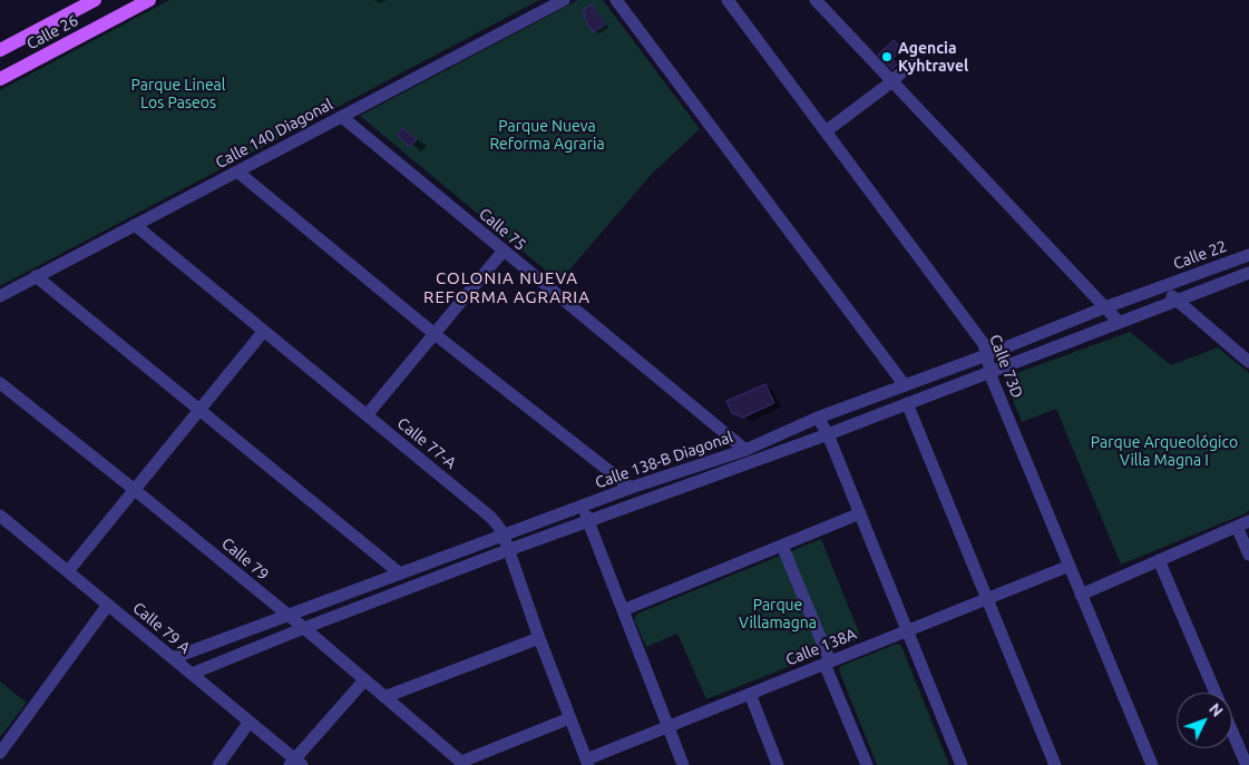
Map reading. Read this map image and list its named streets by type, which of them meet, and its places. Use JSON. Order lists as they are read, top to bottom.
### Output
{
  "streets": {
    "main road": ["Calle 26"],
    "street": [
      "Calle 140 Diagonal",
      "Calle 75",
      "Calle 22",
      "Calle 73D",
      "Calle 77-A",
      "Calle 138-B Diagonal",
      "Calle 79",
      "Calle 79 A",
      "Calle 138A"
    ]
  },
  "crossings": [
    ["Calle 140 Diagonal", "Calle 75"],
    ["Calle 140 Diagonal", "Calle 77-A"],
    ["Calle 75", "Calle 138-B Diagonal"],
    ["Calle 22", "Calle 138-B Diagonal"],
    ["Calle 73D", "Calle 138-B Diagonal"],
    ["Calle 73D", "Calle 138A"],
    ["Calle 77-A", "Calle 138-B Diagonal"],
    ["Calle 77-A", "Calle 138A"],
    ["Calle 138-B Diagonal", "Calle 79"],
    ["Calle 138-B Diagonal", "Calle 79 A"]
  ],
  "districts": ["COLONIA NUEVA REFORMA AGRARIA"],
  "parks": [
    "Parque Lineal Los Paseos",
    "Parque Nueva Reforma Agraria",
    "Parque Arqueológico Villa Magna I",
    "Parque Villamagna"
  ],
  "places": ["Agencia Kyhtravel"],
  "north": "top right"
}
